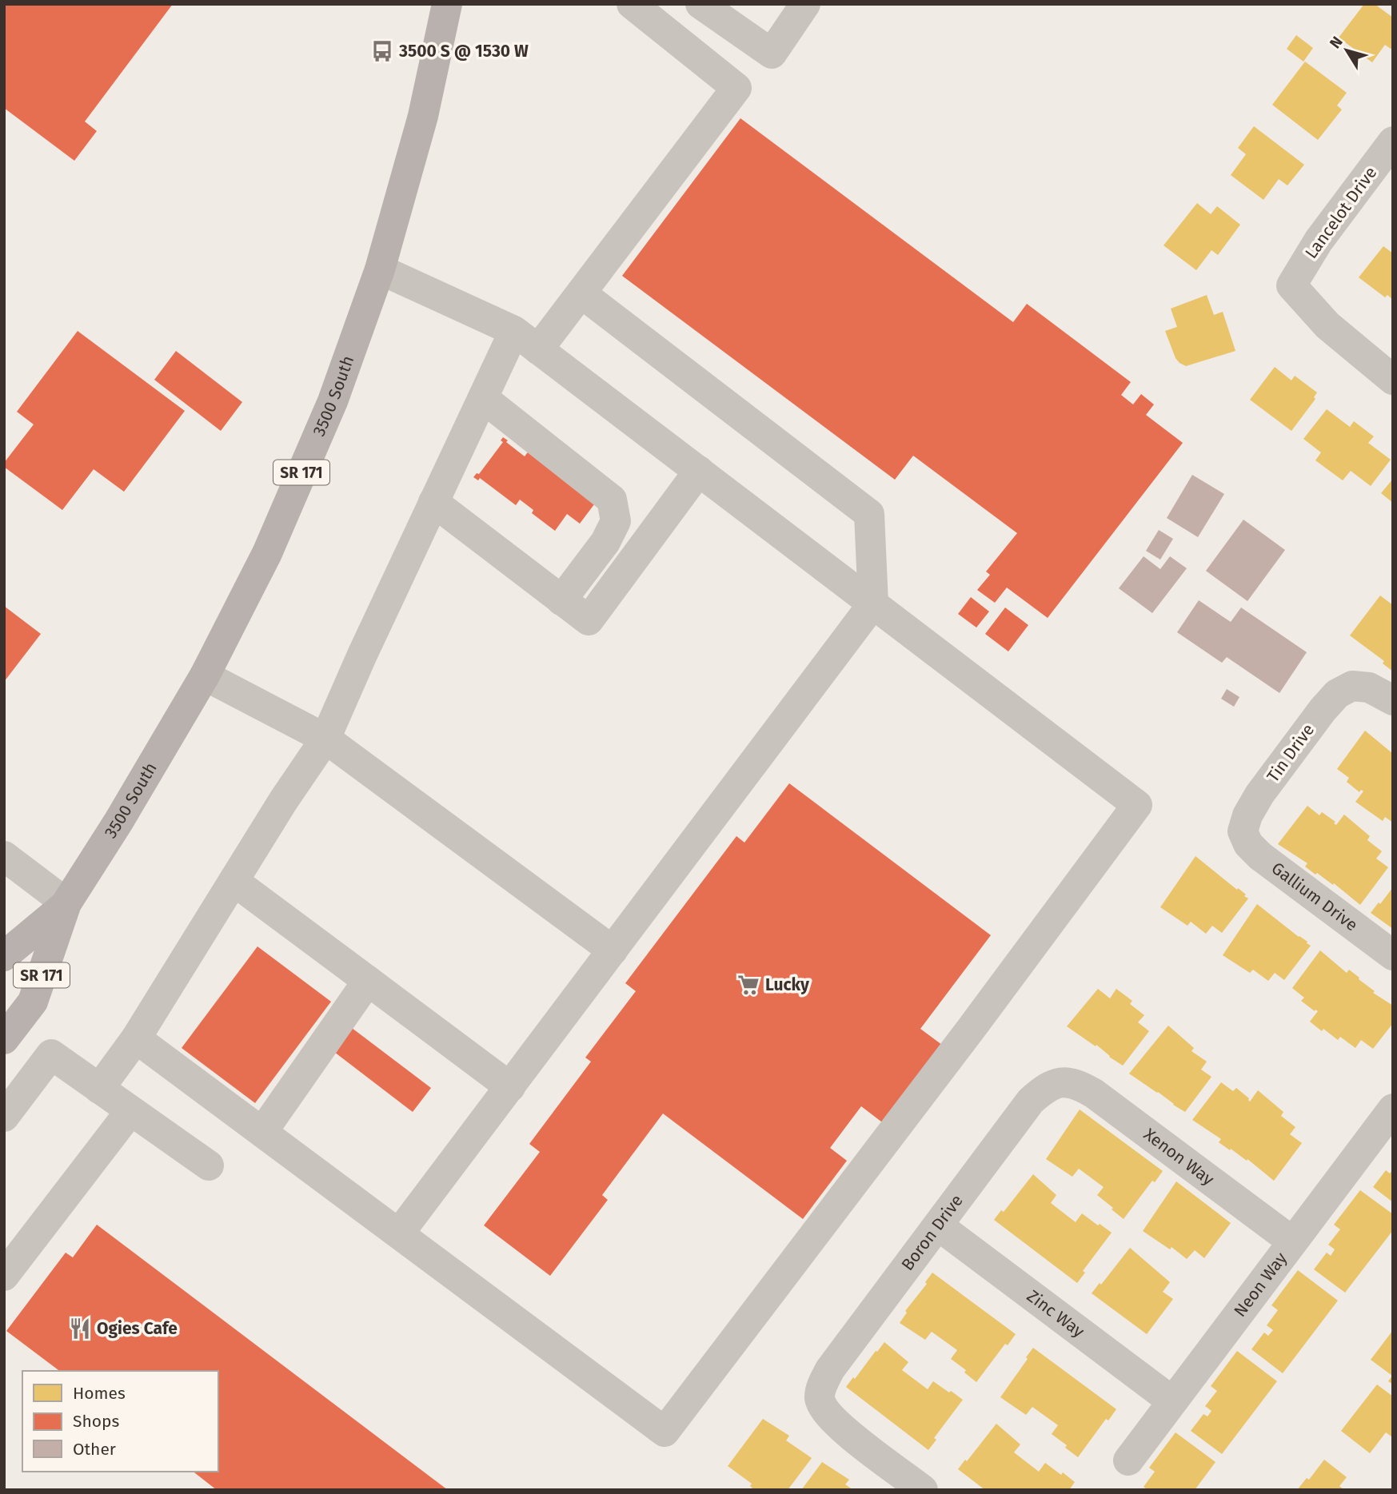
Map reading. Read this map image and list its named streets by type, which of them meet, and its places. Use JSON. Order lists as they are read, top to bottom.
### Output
{
  "streets": {
    "main road": ["3500 South", "SR 171"],
    "street": [
      "Lancelot Drive",
      "Tin Drive",
      "Gallium Drive",
      "Xenon Way",
      "Boron Drive",
      "Neon Way",
      "Zinc Way"
    ]
  },
  "crossings": [
    ["Tin Drive", "Gallium Drive"],
    ["Xenon Way", "Boron Drive"],
    ["Xenon Way", "Neon Way"],
    ["Boron Drive", "Zinc Way"],
    ["Neon Way", "Zinc Way"]
  ],
  "places": {
    "bus stop": ["3500 S @ 1530 W"],
    "supermarket": ["Lucky"],
    "restaurant": ["Ogies Cafe"]
  },
  "legend": ["Homes", "Shops", "Other"],
  "north": "top left"
}
